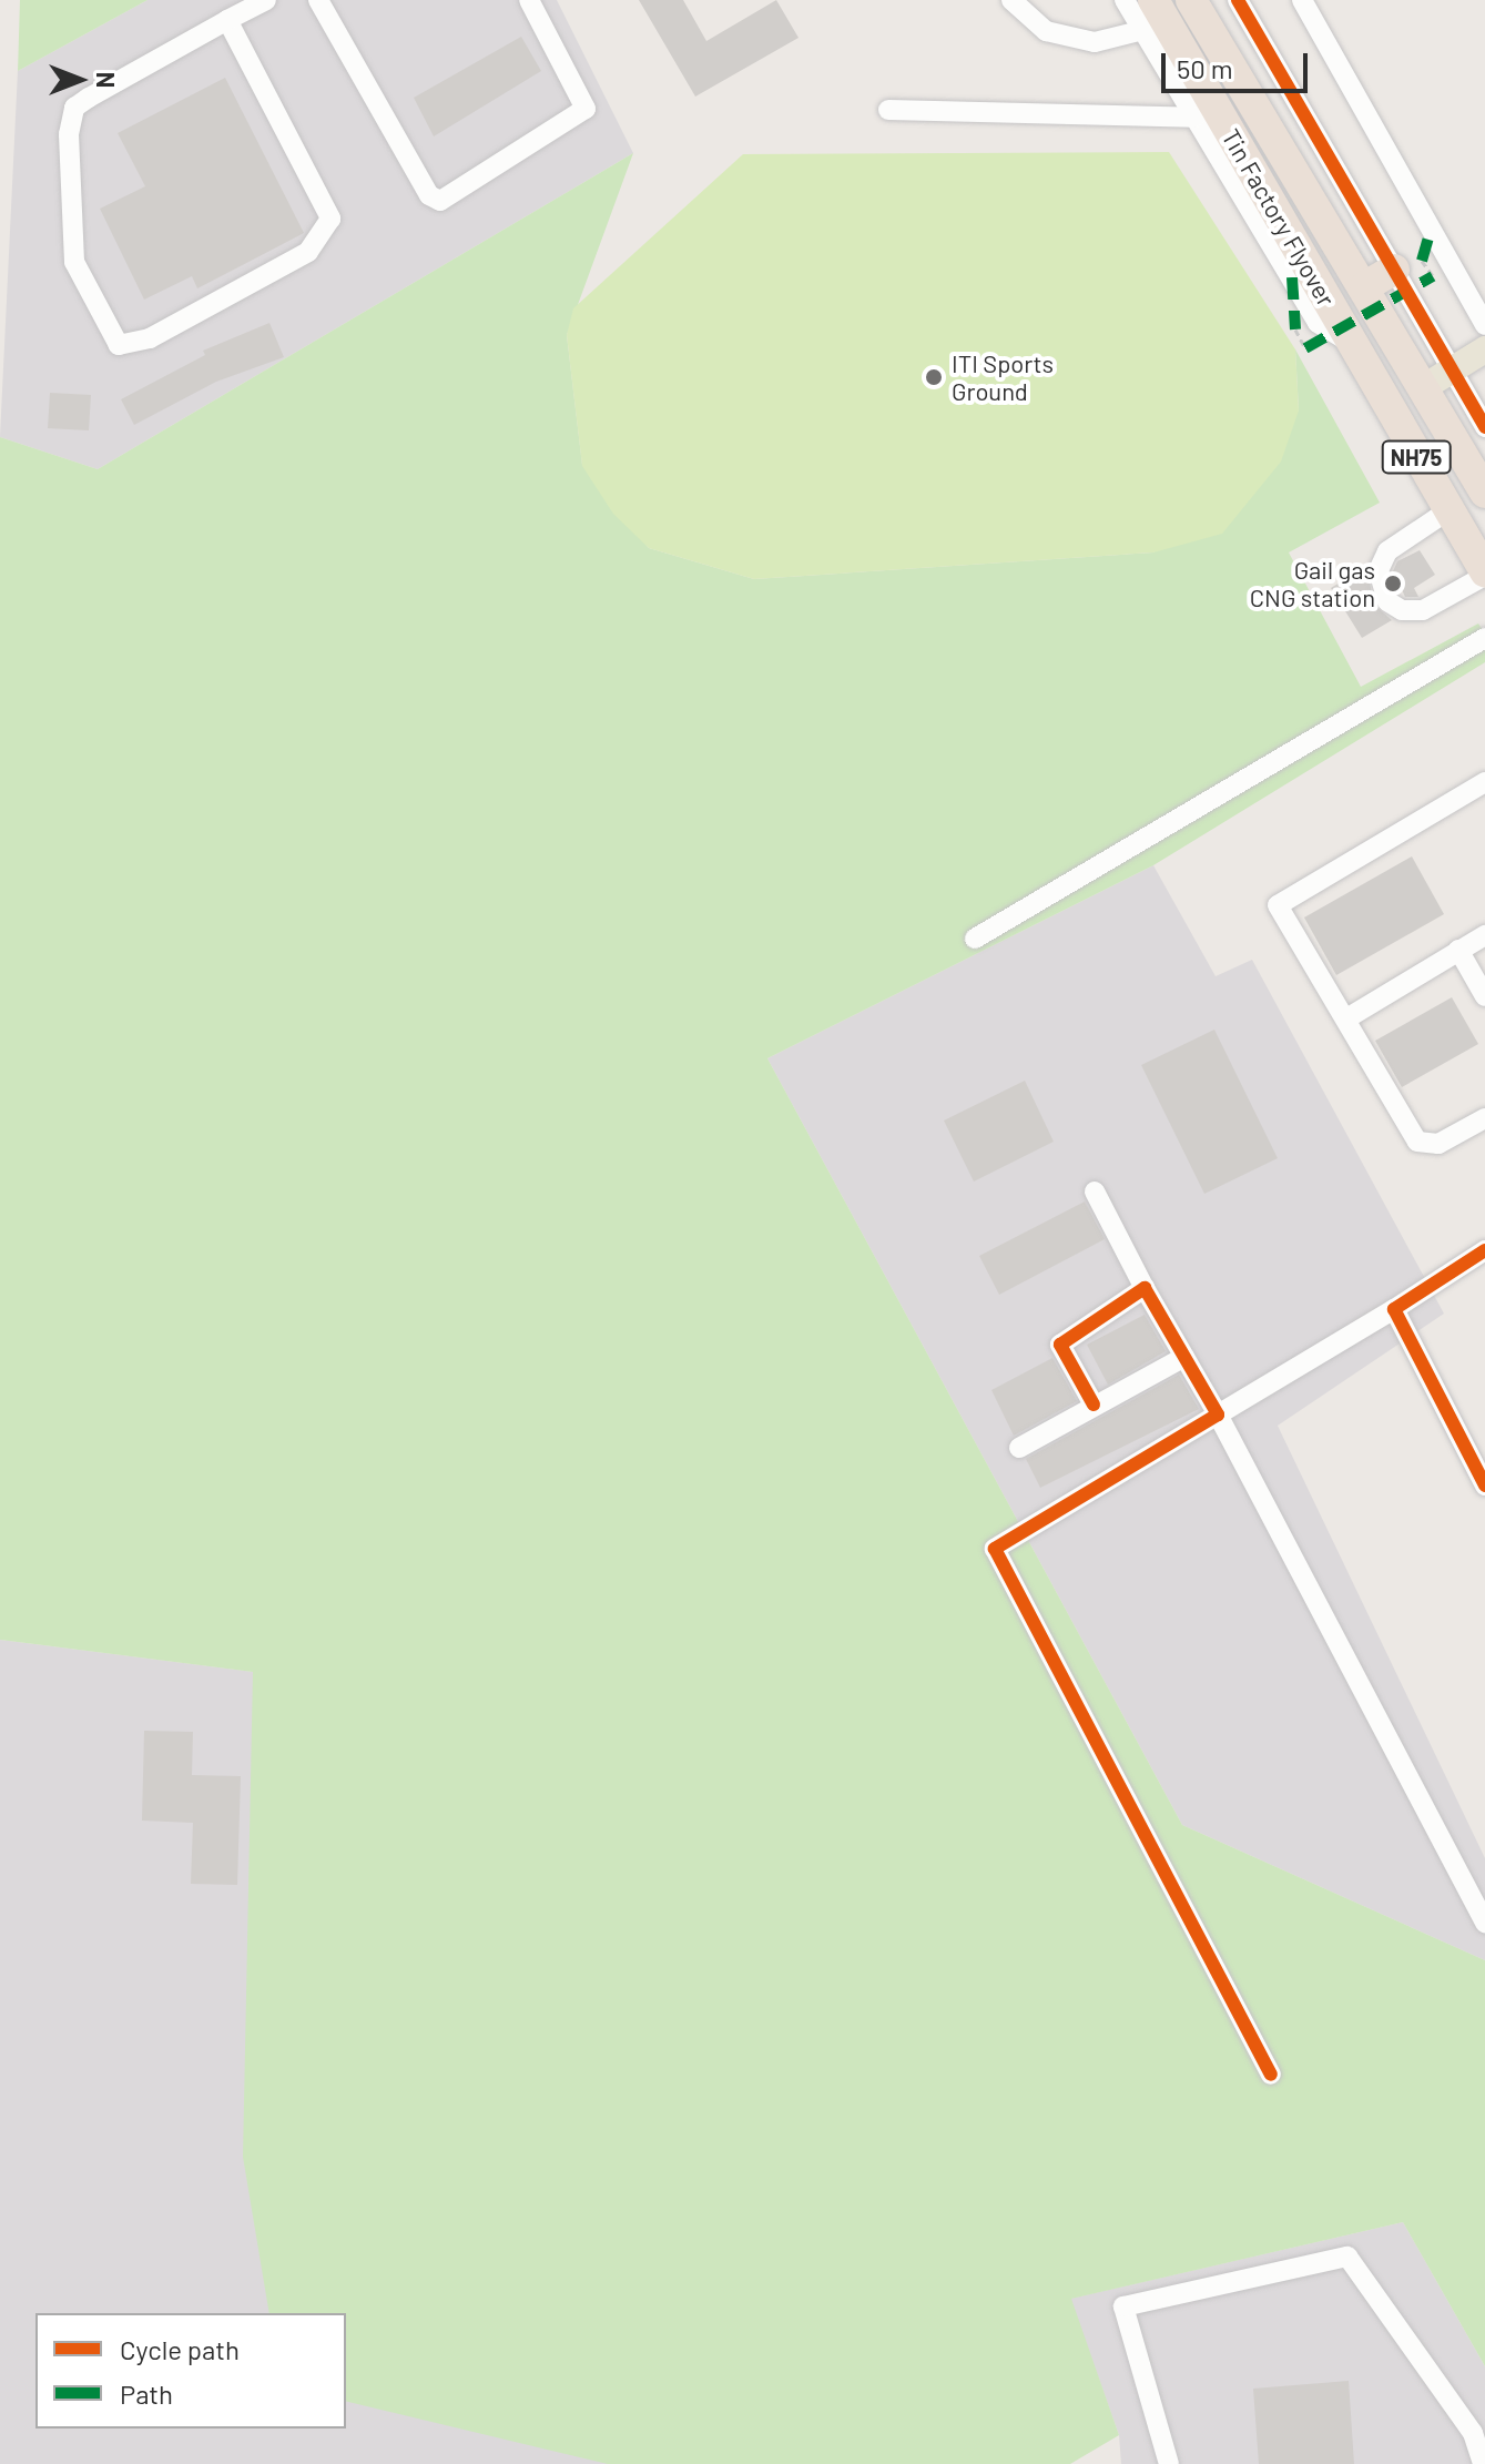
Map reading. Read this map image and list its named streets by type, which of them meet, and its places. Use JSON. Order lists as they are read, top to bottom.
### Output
{
  "streets": {
    "highway": ["Tin Factory Flyover", "NH75"]
  },
  "crossings": [
    ["Tin Factory Flyover", "NH75"]
  ],
  "places": ["ITI Sports Ground", "Gail gas CNG station"],
  "legend": ["Cycle path", "Path"],
  "scale_bar": "50 m",
  "north": "right"
}
